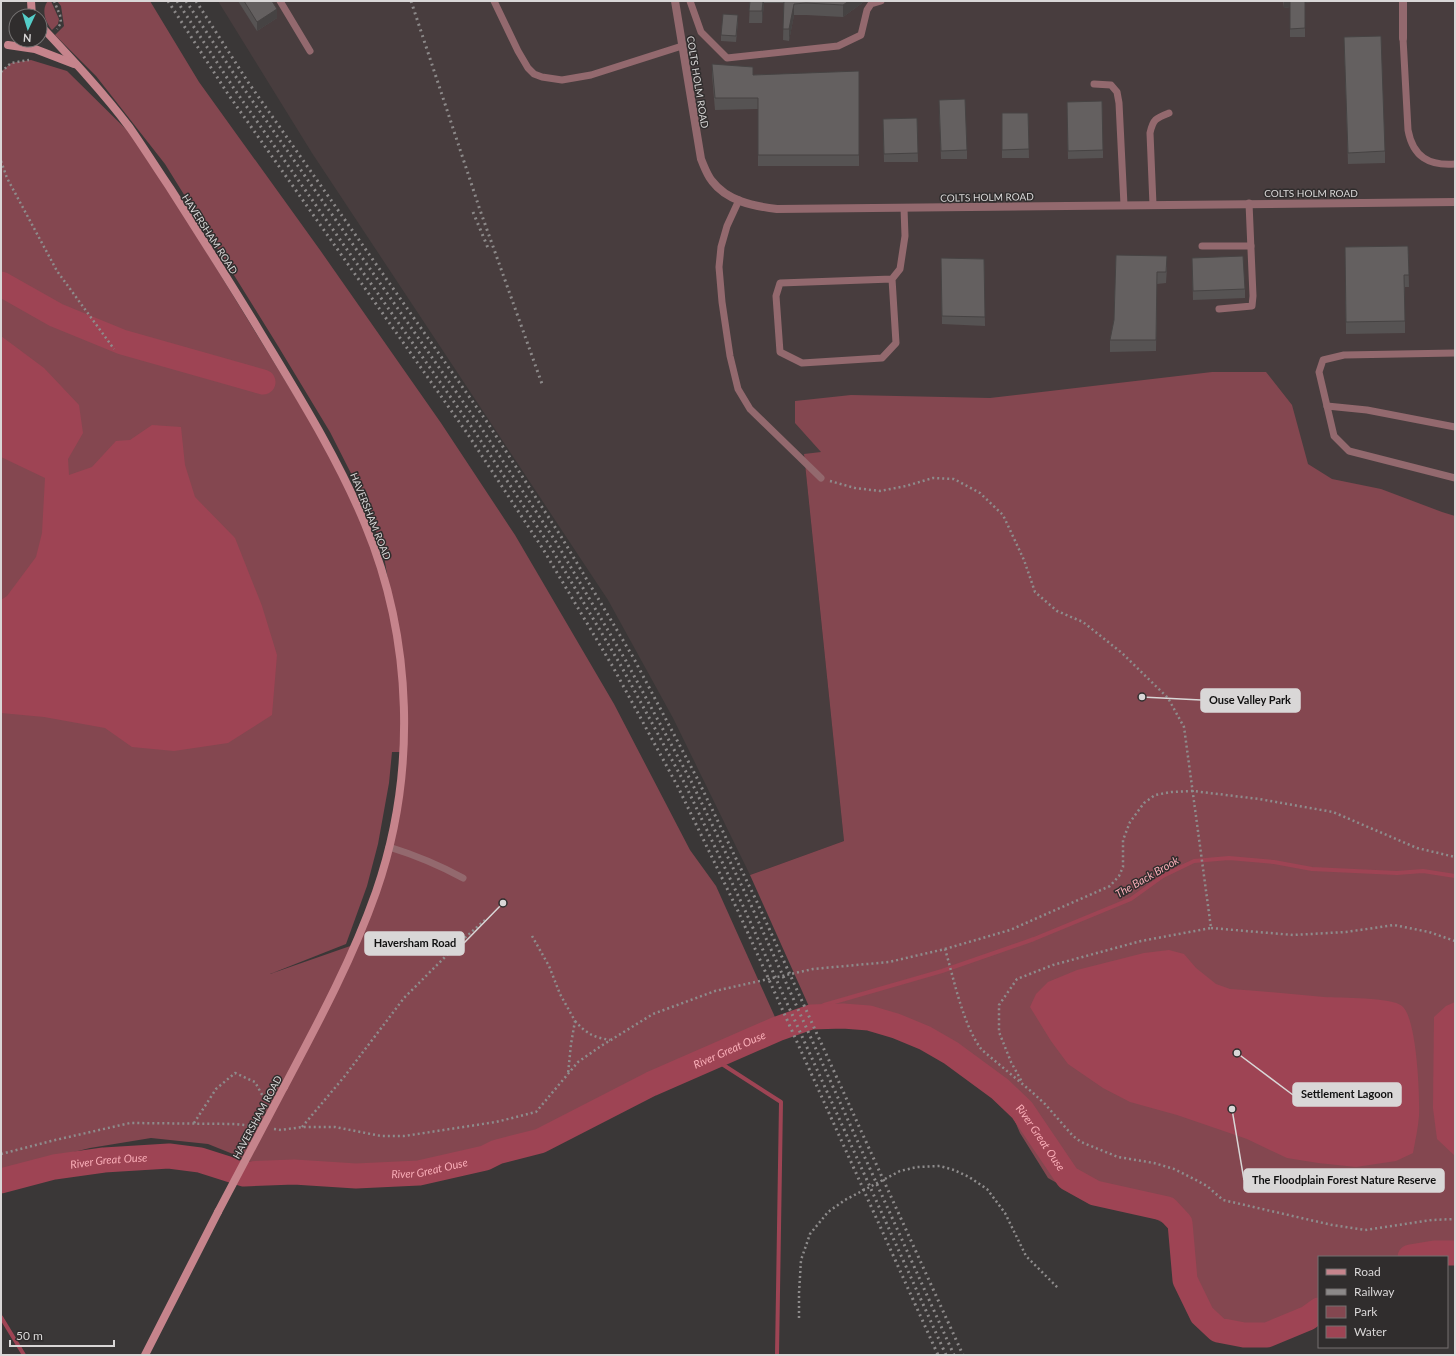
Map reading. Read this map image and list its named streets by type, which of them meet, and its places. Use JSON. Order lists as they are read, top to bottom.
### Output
{
  "streets": {
    "street": ["COLTS HOLM ROAD", "HAVERSHAM ROAD"]
  },
  "water": ["The Back Brook", "River Great Ouse"],
  "places": [
    "Ouse Valley Park",
    "Haversham Road",
    "Settlement Lagoon",
    "The Floodplain Forest Nature Reserve"
  ],
  "legend": [
    "Road",
    "Railway",
    "Park",
    "Water"
  ],
  "scale_bar": "50 m",
  "north": "bottom"
}
